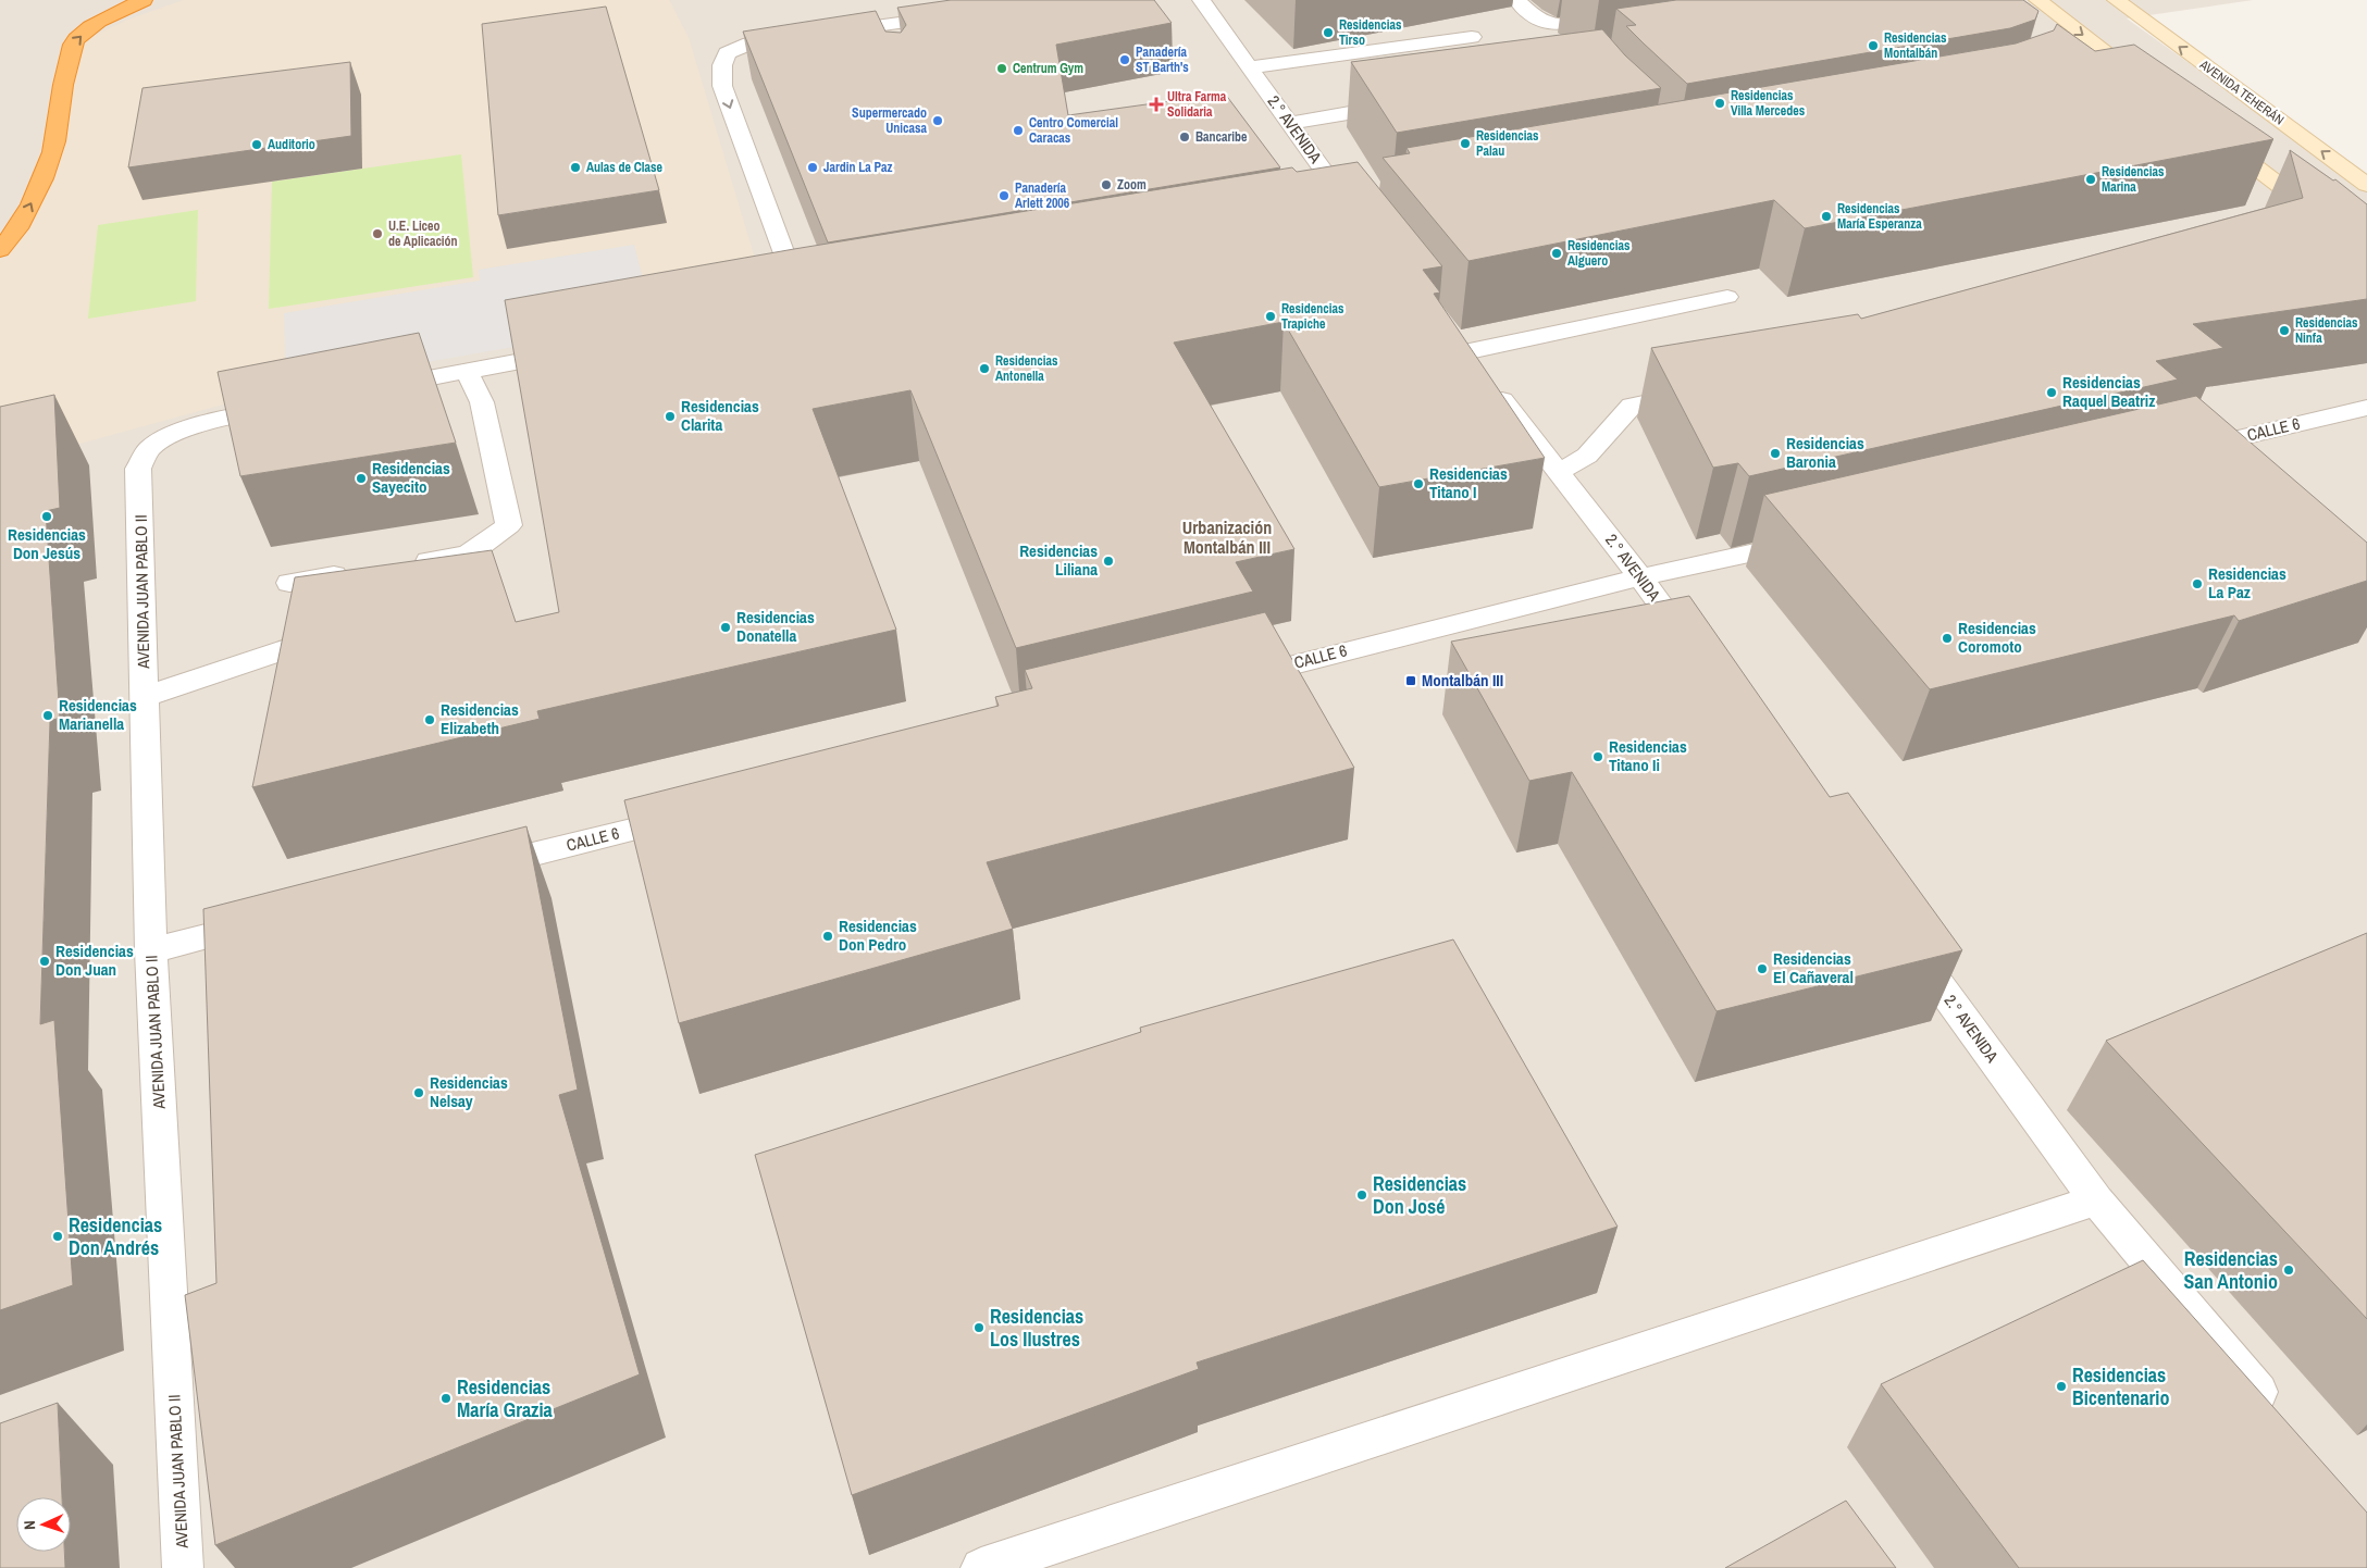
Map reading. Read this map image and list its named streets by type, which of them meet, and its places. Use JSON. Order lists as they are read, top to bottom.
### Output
{
  "streets": {
    "main road": ["AVENIDA TEHERÁN"],
    "street": ["2.° AVENIDA", "CALLE 6", "AVENIDA JUAN PABLO II"]
  },
  "crossings": [
    ["2.° AVENIDA", "CALLE 6"]
  ],
  "districts": ["Urbanización Montalbán III"],
  "places": {
    "other": [
      "Residencias Tirso",
      "Residencias Montalbán",
      "Panadería ST Barth's",
      "Centrum Gym",
      "Residencias Villa Mercedes",
      "Supermercado Unicasa",
      "Centro Comercial Caracas",
      "Bancaribe",
      "Residencias Palau",
      "Auditorio",
      "Aulas de Clase",
      "Jardin La Paz",
      "Residencias Marina",
      "Zoom",
      "Panadería Arlett 2006",
      "Residencias María Esperanza",
      "U.E. Liceo de Aplicación",
      "Residencias Alguero",
      "Residencias Trapiche",
      "Residencias Ninfa",
      "Residencias Antonella",
      "Residencias Raquel Beatriz",
      "Residencias Clarita",
      "Residencias Baronia",
      "Residencias Sayecito",
      "Residencias Titano I",
      "Residencias Don Jesús",
      "Residencias Liliana",
      "Residencias La Paz",
      "Residencias Donatella",
      "Residencias Coromoto",
      "Residencias Marianella",
      "Residencias Elizabeth",
      "Residencias Titano Ii",
      "Residencias Don Pedro",
      "Residencias Don Juan",
      "Residencias El Cañaveral",
      "Residencias Nelsay",
      "Residencias Don José",
      "Residencias Don Andrés",
      "Residencias San Antonio",
      "Residencias Los Ilustres",
      "Residencias Bicentenario",
      "Residencias María Grazia"
    ],
    "health": ["Ultra Farma Solidaria"],
    "transit": ["Montalbán III"]
  },
  "north": "left"
}
